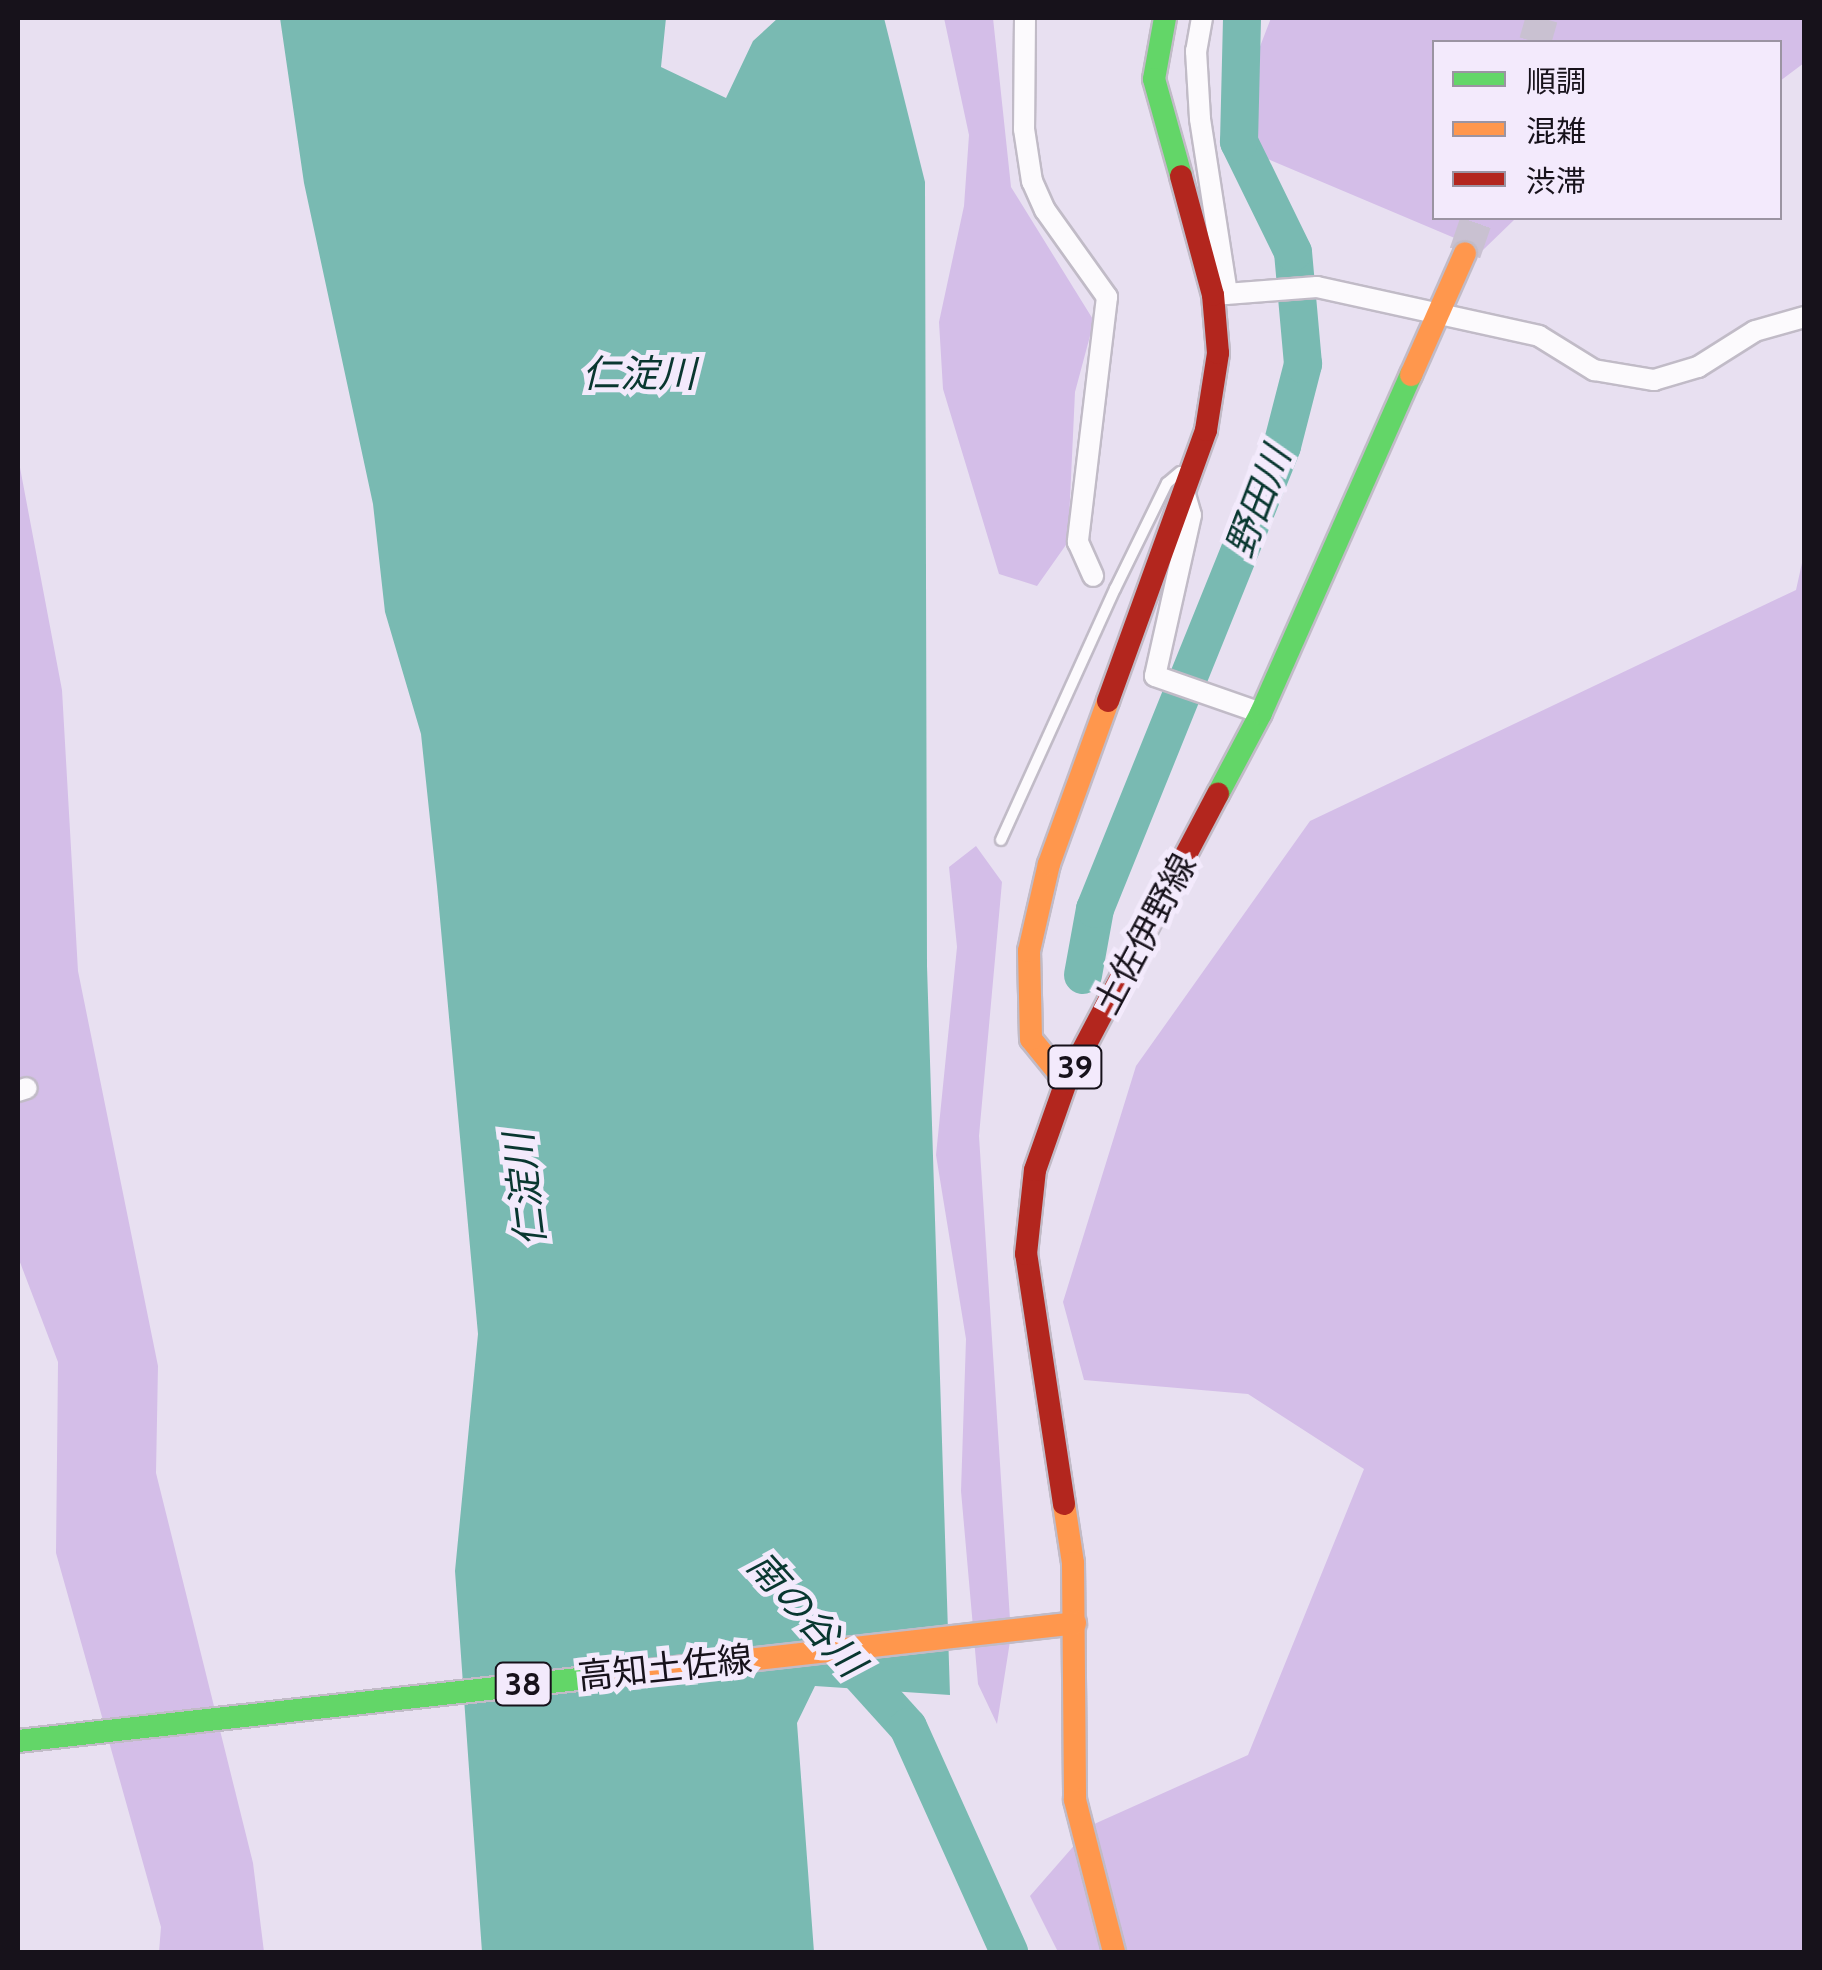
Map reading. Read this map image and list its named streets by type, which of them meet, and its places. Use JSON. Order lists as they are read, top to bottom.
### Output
{
  "streets": {
    "main road": [
      "土佐伊野線",
      "39",
      "高知土佐線",
      "38"
    ]
  },
  "crossings": [
    ["土佐伊野線", "高知土佐線"]
  ],
  "water": ["仁淀川", "野田川", "南の谷川"],
  "legend": ["順調", "混雑", "渋滞"]
}
